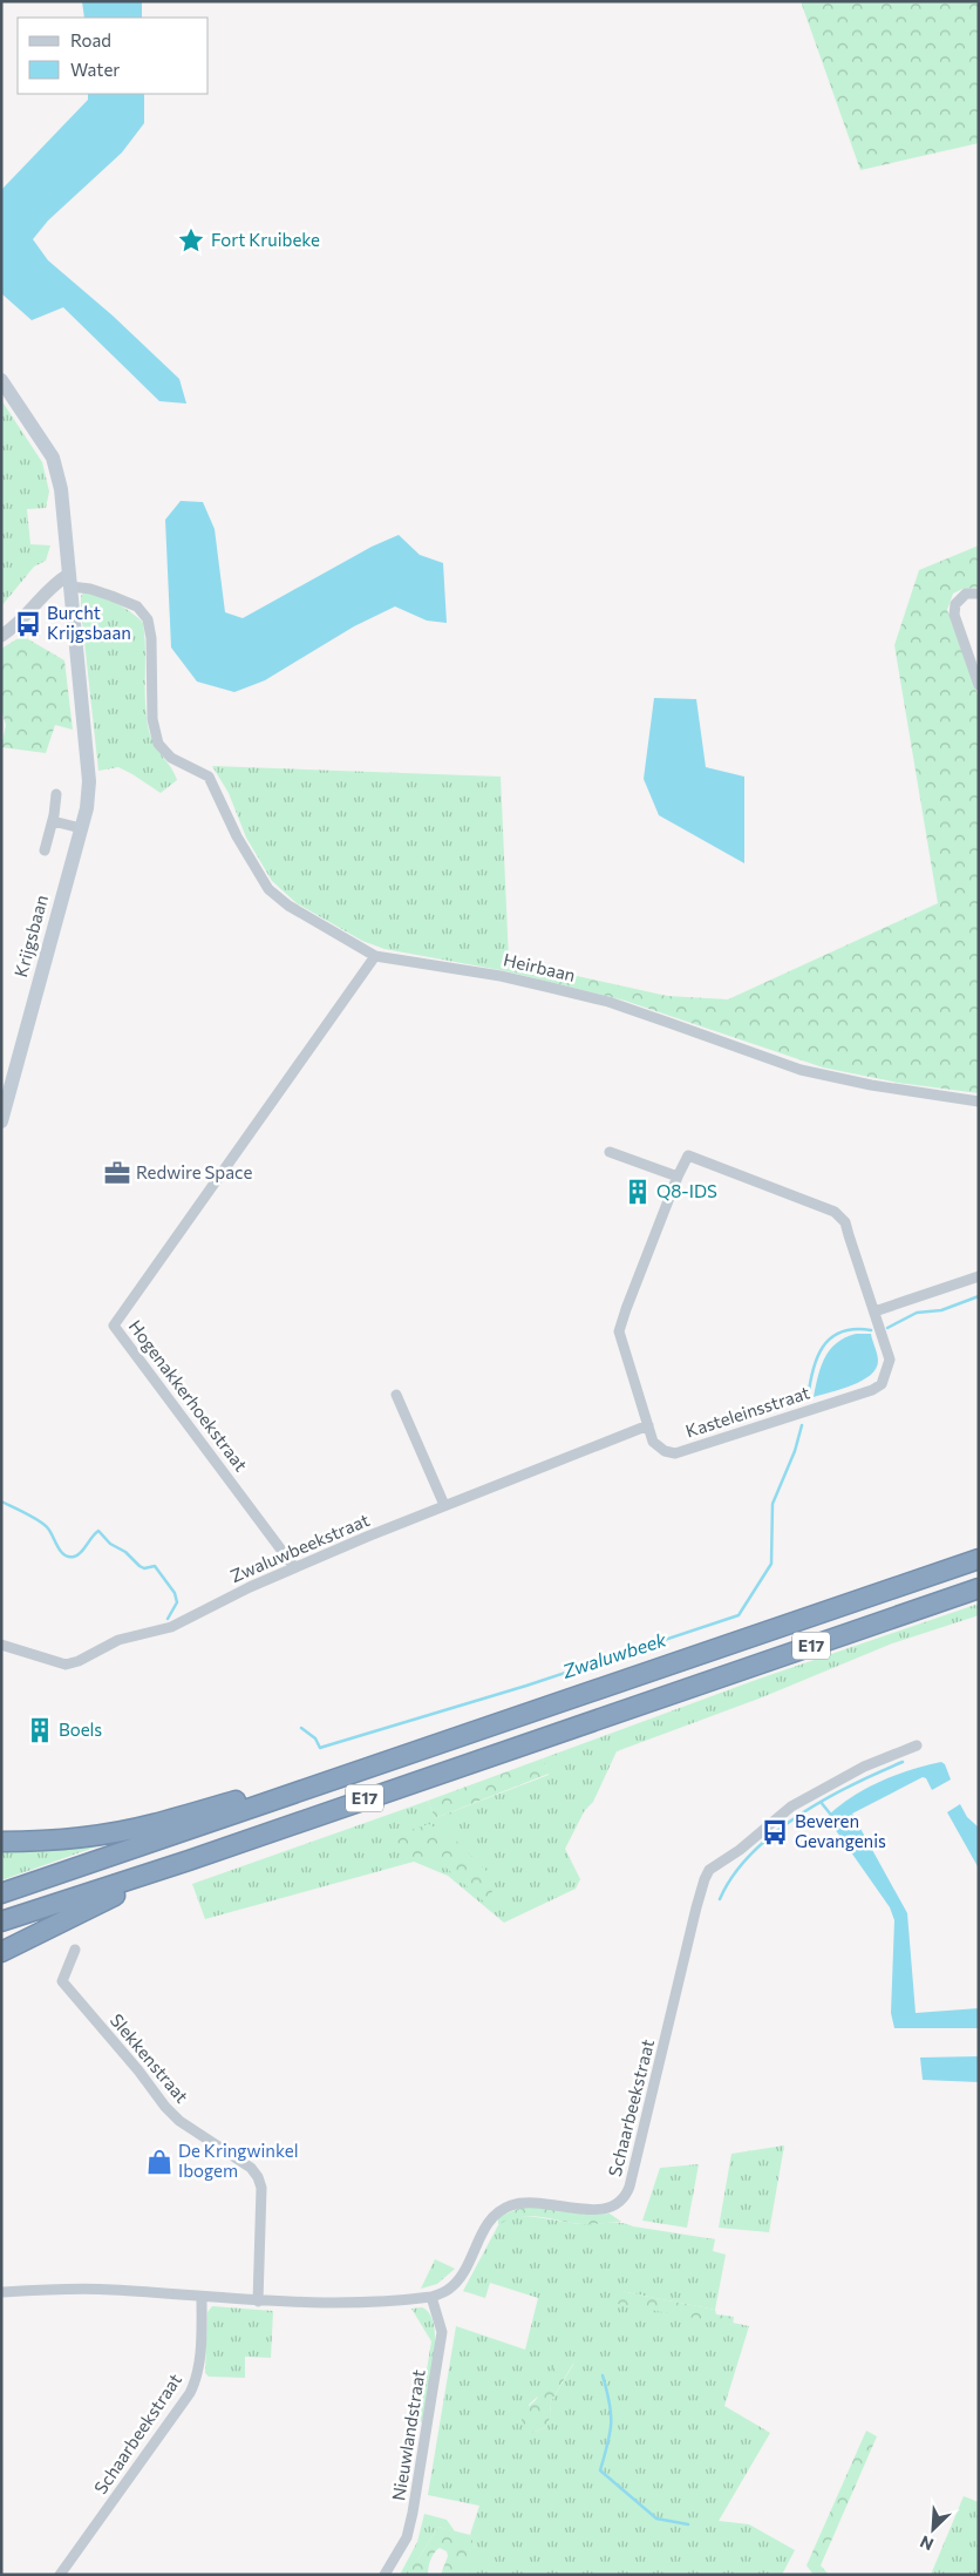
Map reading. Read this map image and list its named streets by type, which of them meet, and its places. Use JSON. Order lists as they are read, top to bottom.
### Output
{
  "streets": {
    "highway": ["E17"],
    "main road": ["Krijgsbaan"],
    "street": [
      "Heirbaan",
      "Hogenakkerhoekstraat",
      "Kasteleinsstraat",
      "Zwaluwbeekstraat",
      "Slekkenstraat",
      "Schaarbeekstraat",
      "Nieuwlandstraat"
    ]
  },
  "crossings": [
    ["Krijgsbaan", "Heirbaan"],
    ["Heirbaan", "Hogenakkerhoekstraat"],
    ["Hogenakkerhoekstraat", "Zwaluwbeekstraat"],
    ["Kasteleinsstraat", "Zwaluwbeekstraat"],
    ["Slekkenstraat", "Schaarbeekstraat"],
    ["Schaarbeekstraat", "Nieuwlandstraat"]
  ],
  "water": ["Zwaluwbeek"],
  "places": {
    "place": ["Fort Kruibeke"],
    "bus stop": ["Burcht Krijgsbaan", "Beveren Gevangenis"],
    "office": ["Redwire Space"],
    "building": ["Q8-IDS", "Boels"],
    "shop": ["De Kringwinkel Ibogem"]
  },
  "legend": ["Road", "Water"],
  "north": "bottom left"
}
